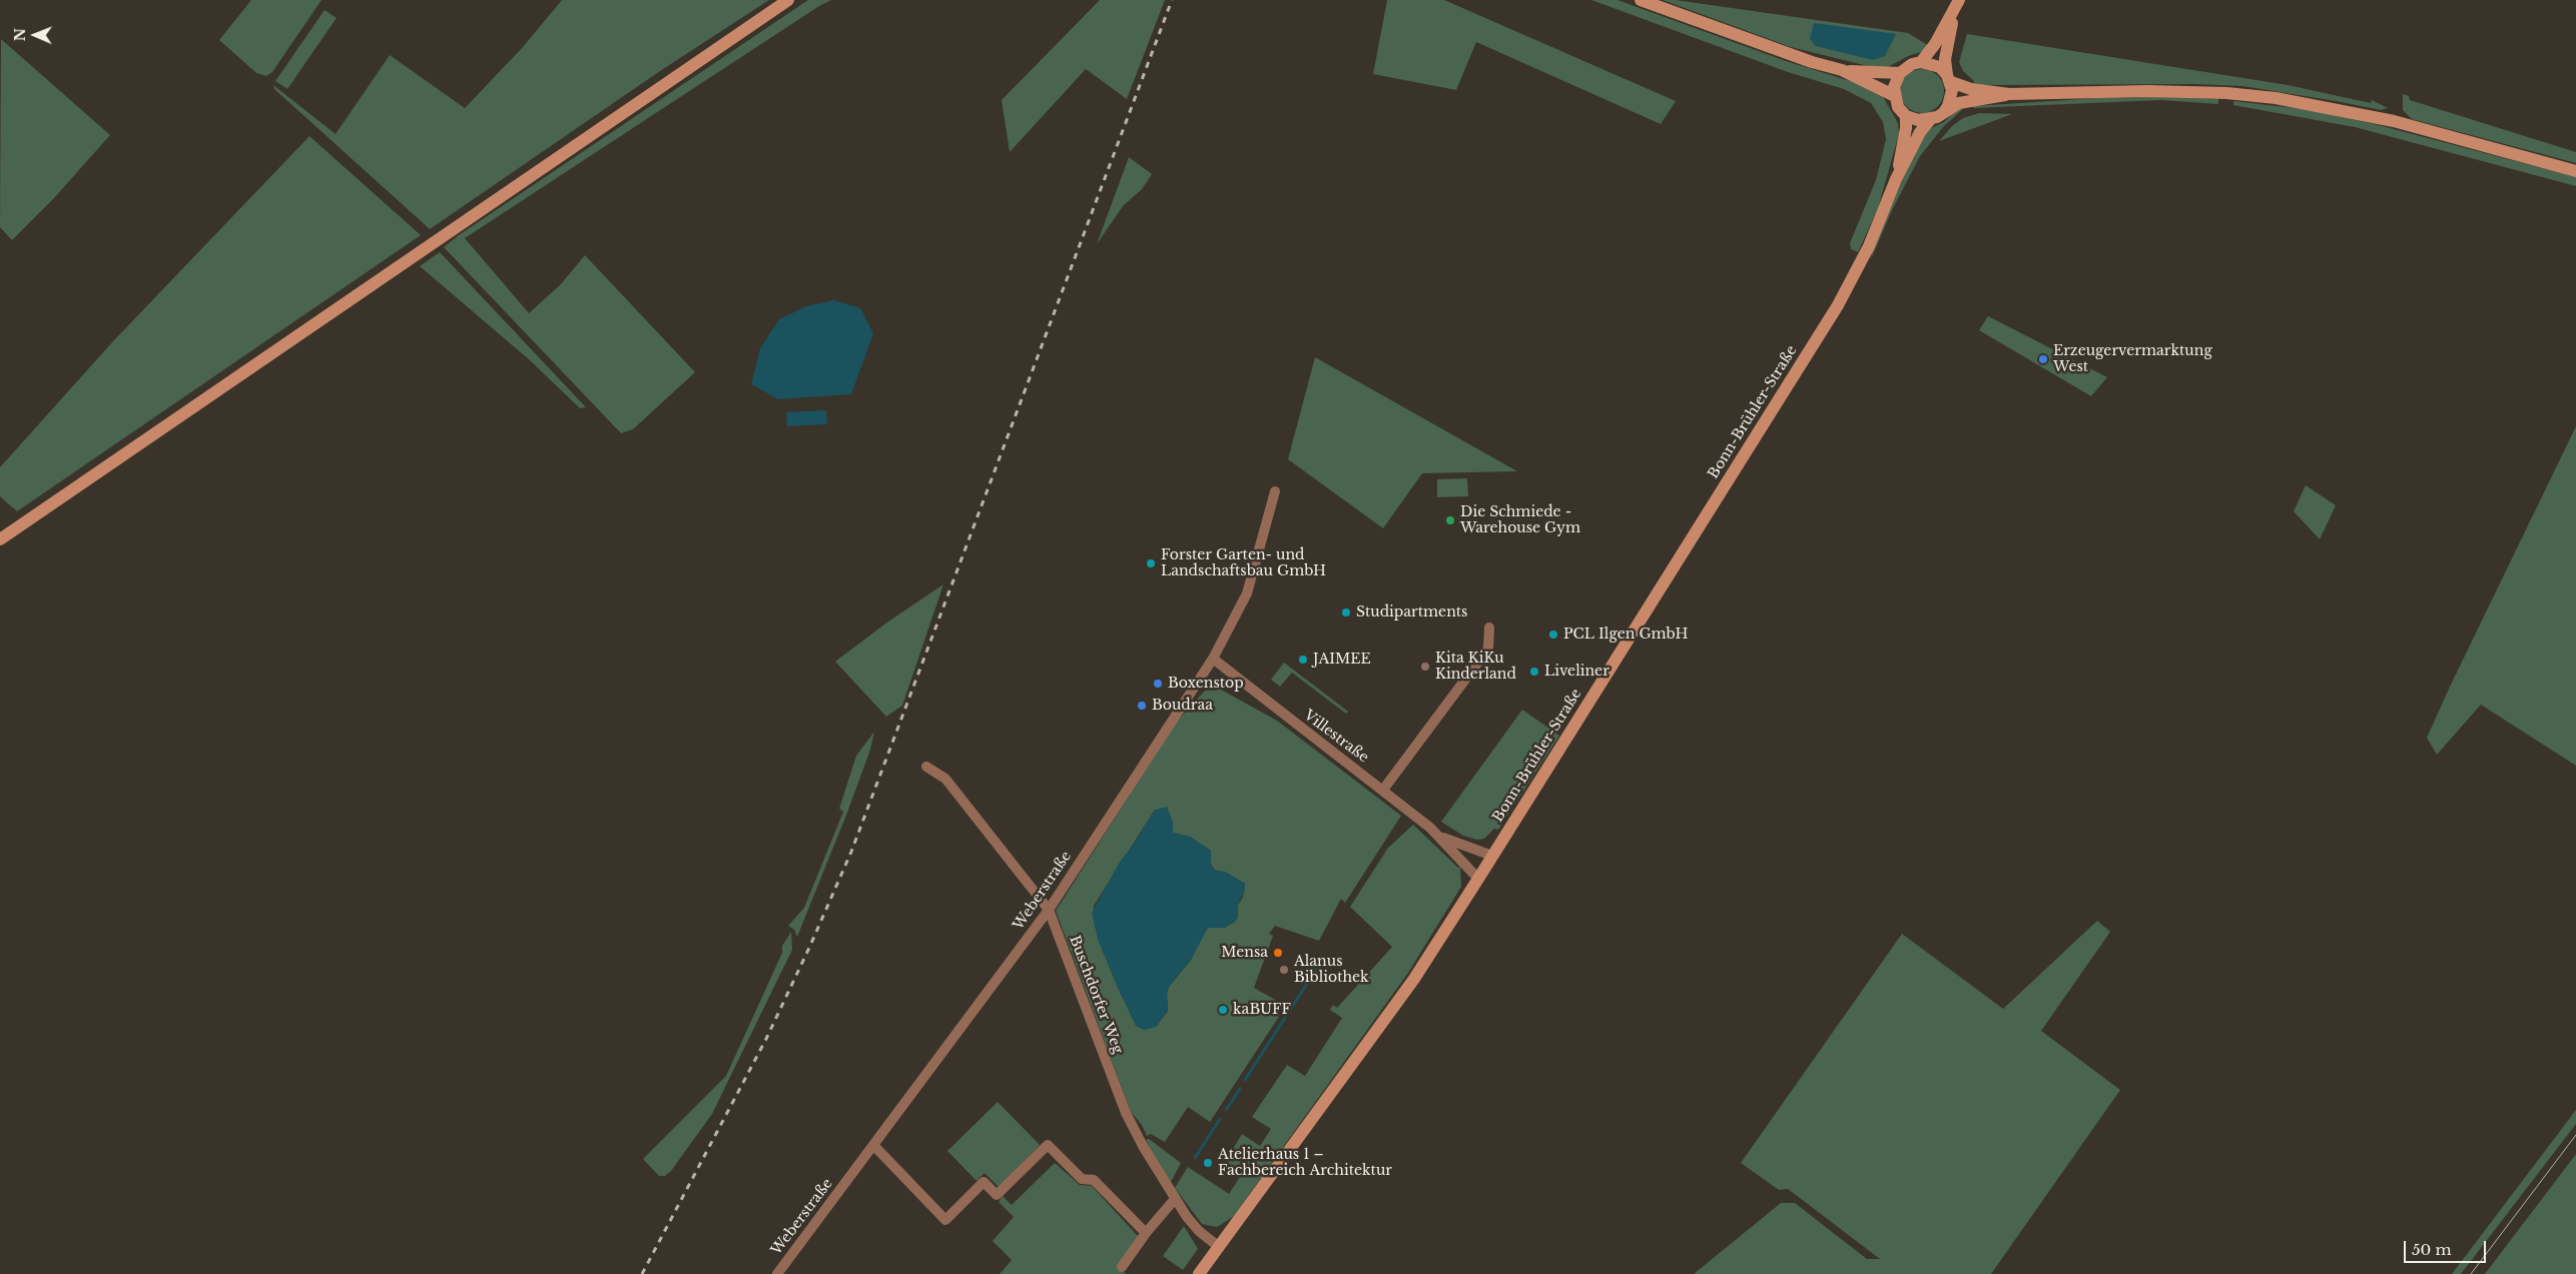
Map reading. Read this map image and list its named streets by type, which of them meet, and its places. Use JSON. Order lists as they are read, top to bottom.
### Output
{
  "streets": {
    "main road": ["Bonn-Brühler-Straße"],
    "street": ["Villestraße", "Weberstraße", "Buschdorfer Weg"]
  },
  "crossings": [
    ["Bonn-Brühler-Straße", "Villestraße"],
    ["Bonn-Brühler-Straße", "Buschdorfer Weg"],
    ["Villestraße", "Weberstraße"],
    ["Weberstraße", "Buschdorfer Weg"]
  ],
  "places": [
    "Erzeugervermarktung West",
    "Die Schmiede - Warehouse Gym",
    "Forster Garten- und Landschaftsbau GmbH",
    "Studipartments",
    "PCL Ilgen GmbH",
    "JAIMEE",
    "Kita KiKu Kinderland",
    "Liveliner",
    "Boxenstop",
    "Boudraa",
    "Mensa",
    "Alanus Bibliothek",
    "kaBUFF",
    "Atelierhaus 1 – Fachbereich Architektur"
  ],
  "scale_bar": "50 m",
  "north": "left"
}
